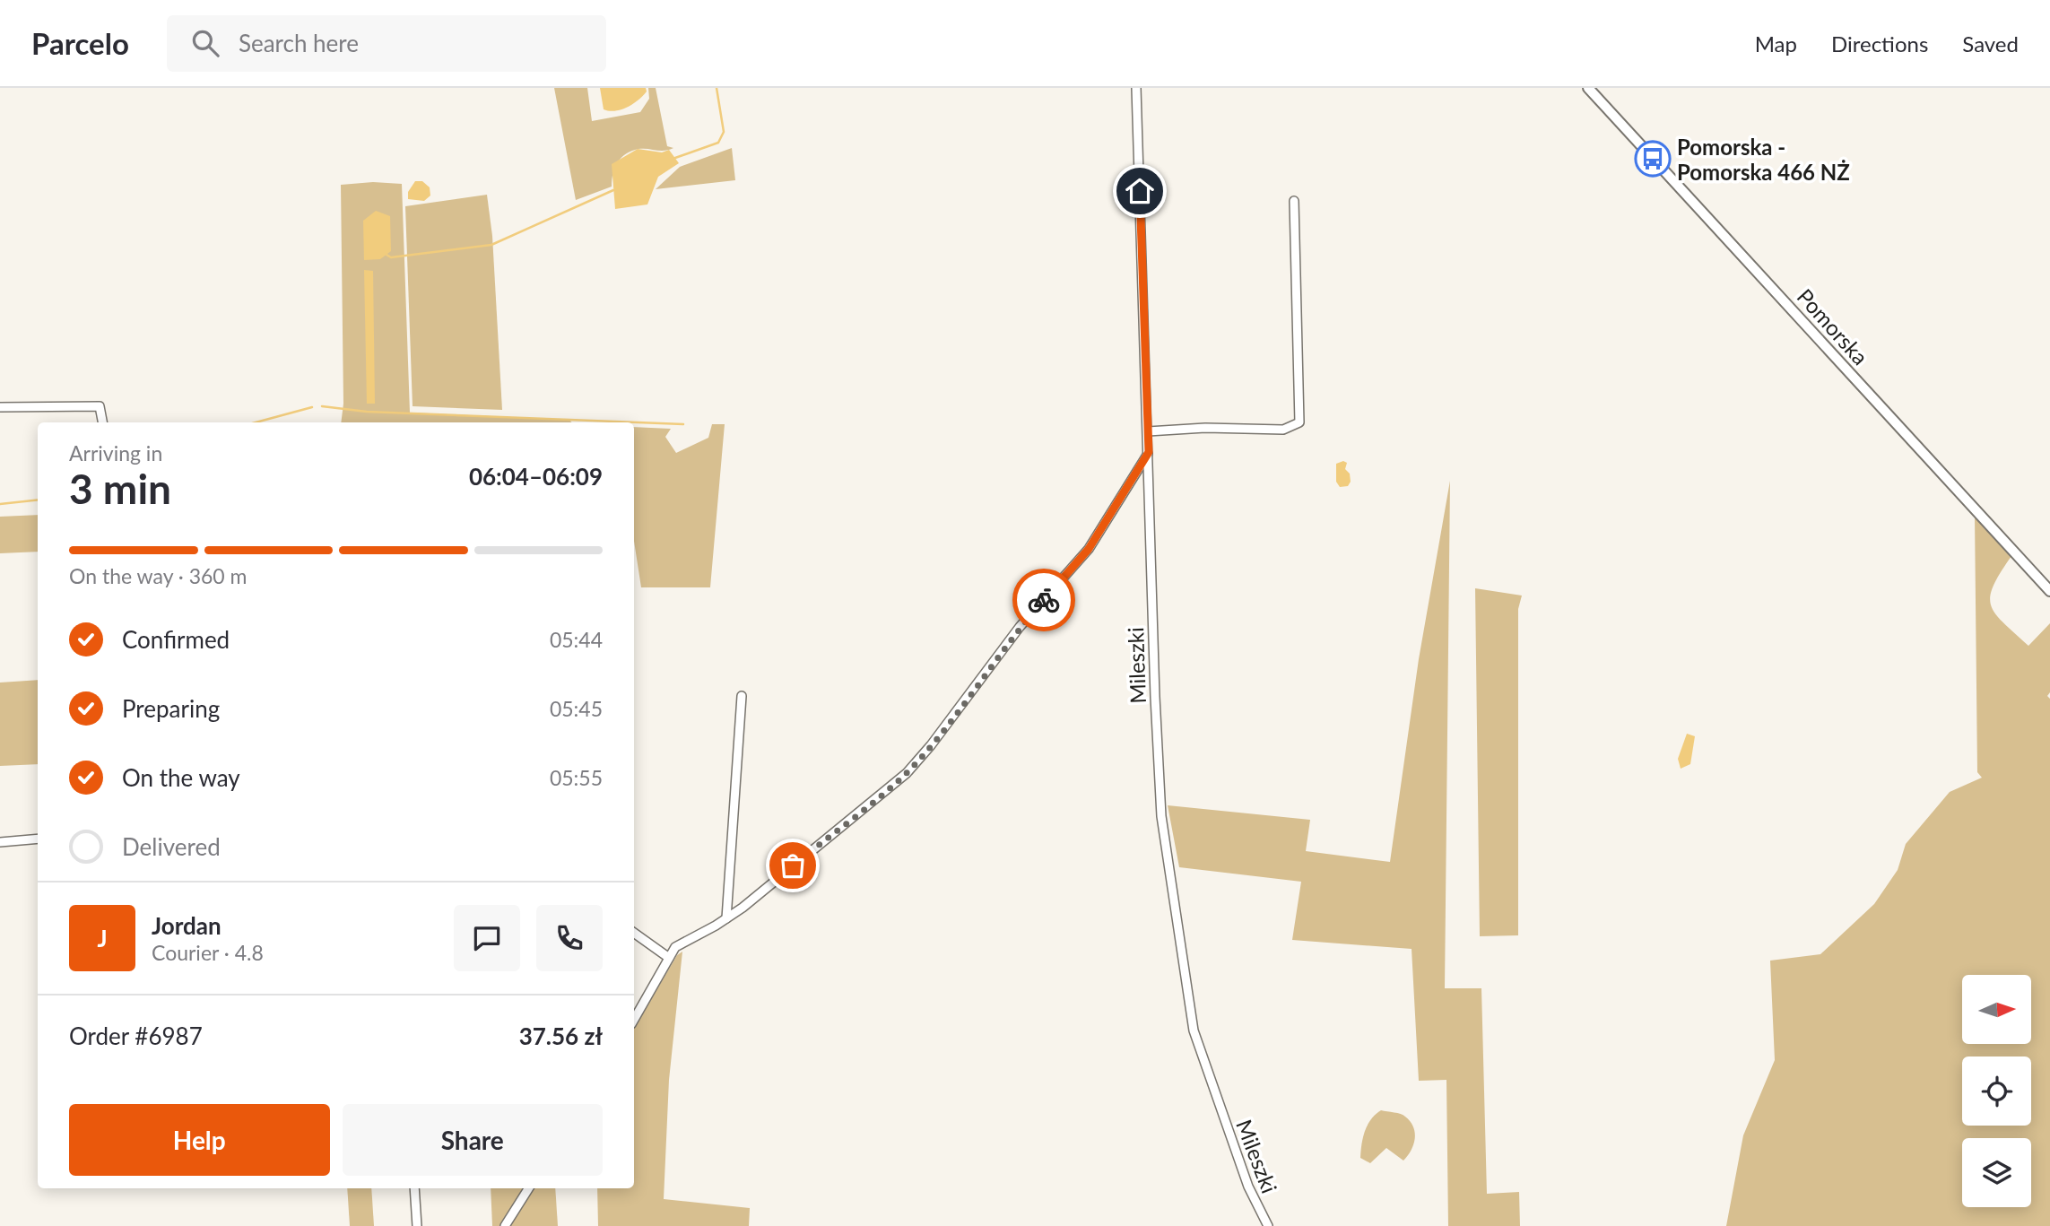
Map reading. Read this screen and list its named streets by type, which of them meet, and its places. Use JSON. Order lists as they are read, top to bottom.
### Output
{
  "streets": {
    "street": ["Pomorska", "Mileszki"]
  },
  "places": {
    "bus stop": ["Pomorska - Pomorska 466 NŻ"]
  },
  "north": "right",
  "page": {
    "header": "Parcelo",
    "search": "Search here",
    "nav": ["Map", "Directions", "Saved"],
    "heading": ["3 min", "Arriving in", "06:04–06:09"],
    "panel": [
      "Jordan",
      "Courier · 4.8",
      "Order #6987",
      "37.56 zł"
    ],
    "bar": "On the way · 360 m",
    "list": [
      ["Confirmed", "05:44"],
      ["Preparing", "05:45"],
      ["On the way", "05:55"],
      "Delivered"
    ],
    "round": "J",
    "buttons": ["Help", "Share"]
  }
}
